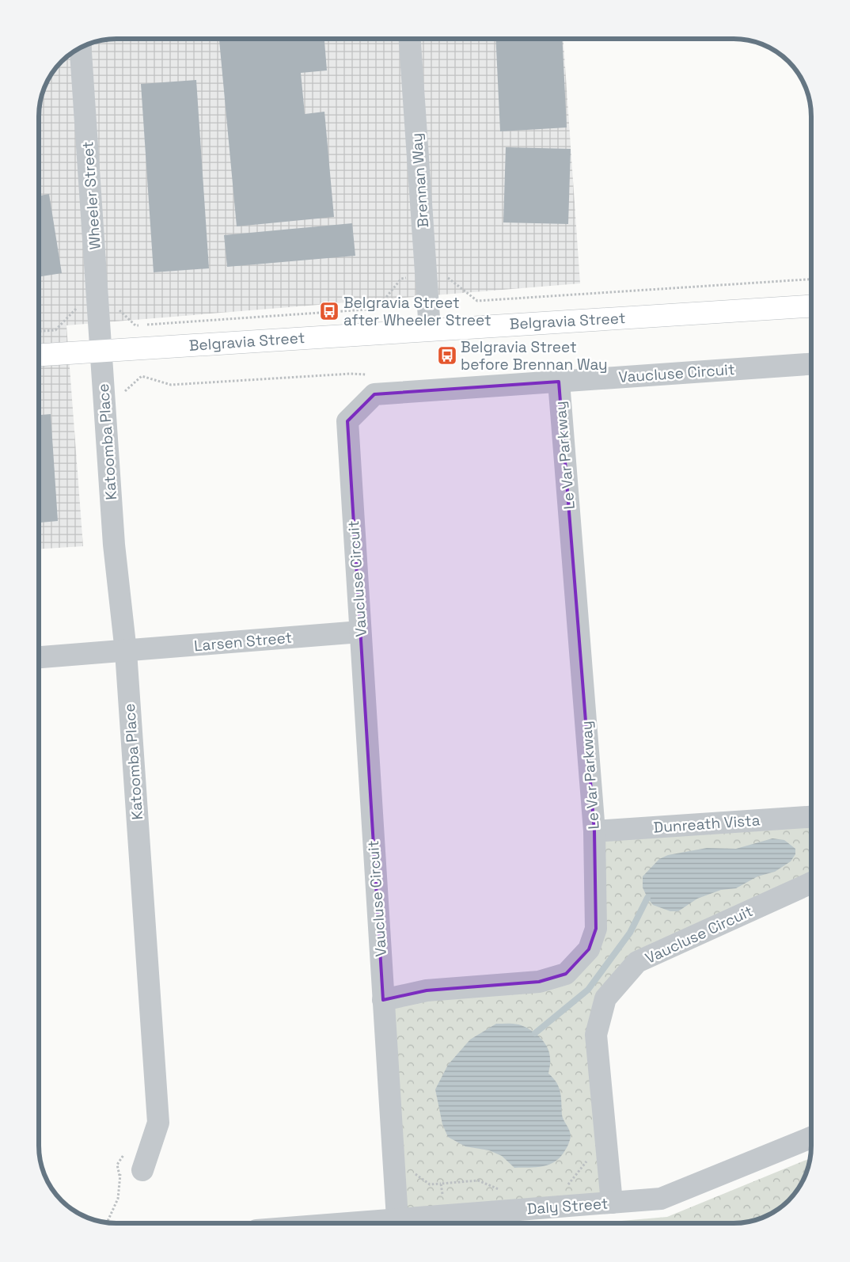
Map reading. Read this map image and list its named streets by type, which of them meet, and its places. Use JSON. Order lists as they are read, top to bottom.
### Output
{
  "streets": {
    "main road": ["Belgravia Street"],
    "street": [
      "Brennan Way",
      "Wheeler Street",
      "Vaucluse Circuit",
      "Katoomba Place",
      "Le Var Parkway",
      "Larsen Street",
      "Dunreath Vista",
      "Daly Street"
    ]
  },
  "crossings": [
    ["Brennan Way", "Belgravia Street"],
    ["Wheeler Street", "Belgravia Street"],
    ["Wheeler Street", "Katoomba Place"],
    ["Belgravia Street", "Katoomba Place"],
    ["Vaucluse Circuit", "Le Var Parkway"],
    ["Vaucluse Circuit", "Larsen Street"],
    ["Vaucluse Circuit", "Daly Street"],
    ["Katoomba Place", "Larsen Street"],
    ["Le Var Parkway", "Dunreath Vista"]
  ],
  "places": {
    "bus stop": ["Belgravia Street after Wheeler Street", "Belgravia Street before Brennan Way"]
  }
}
